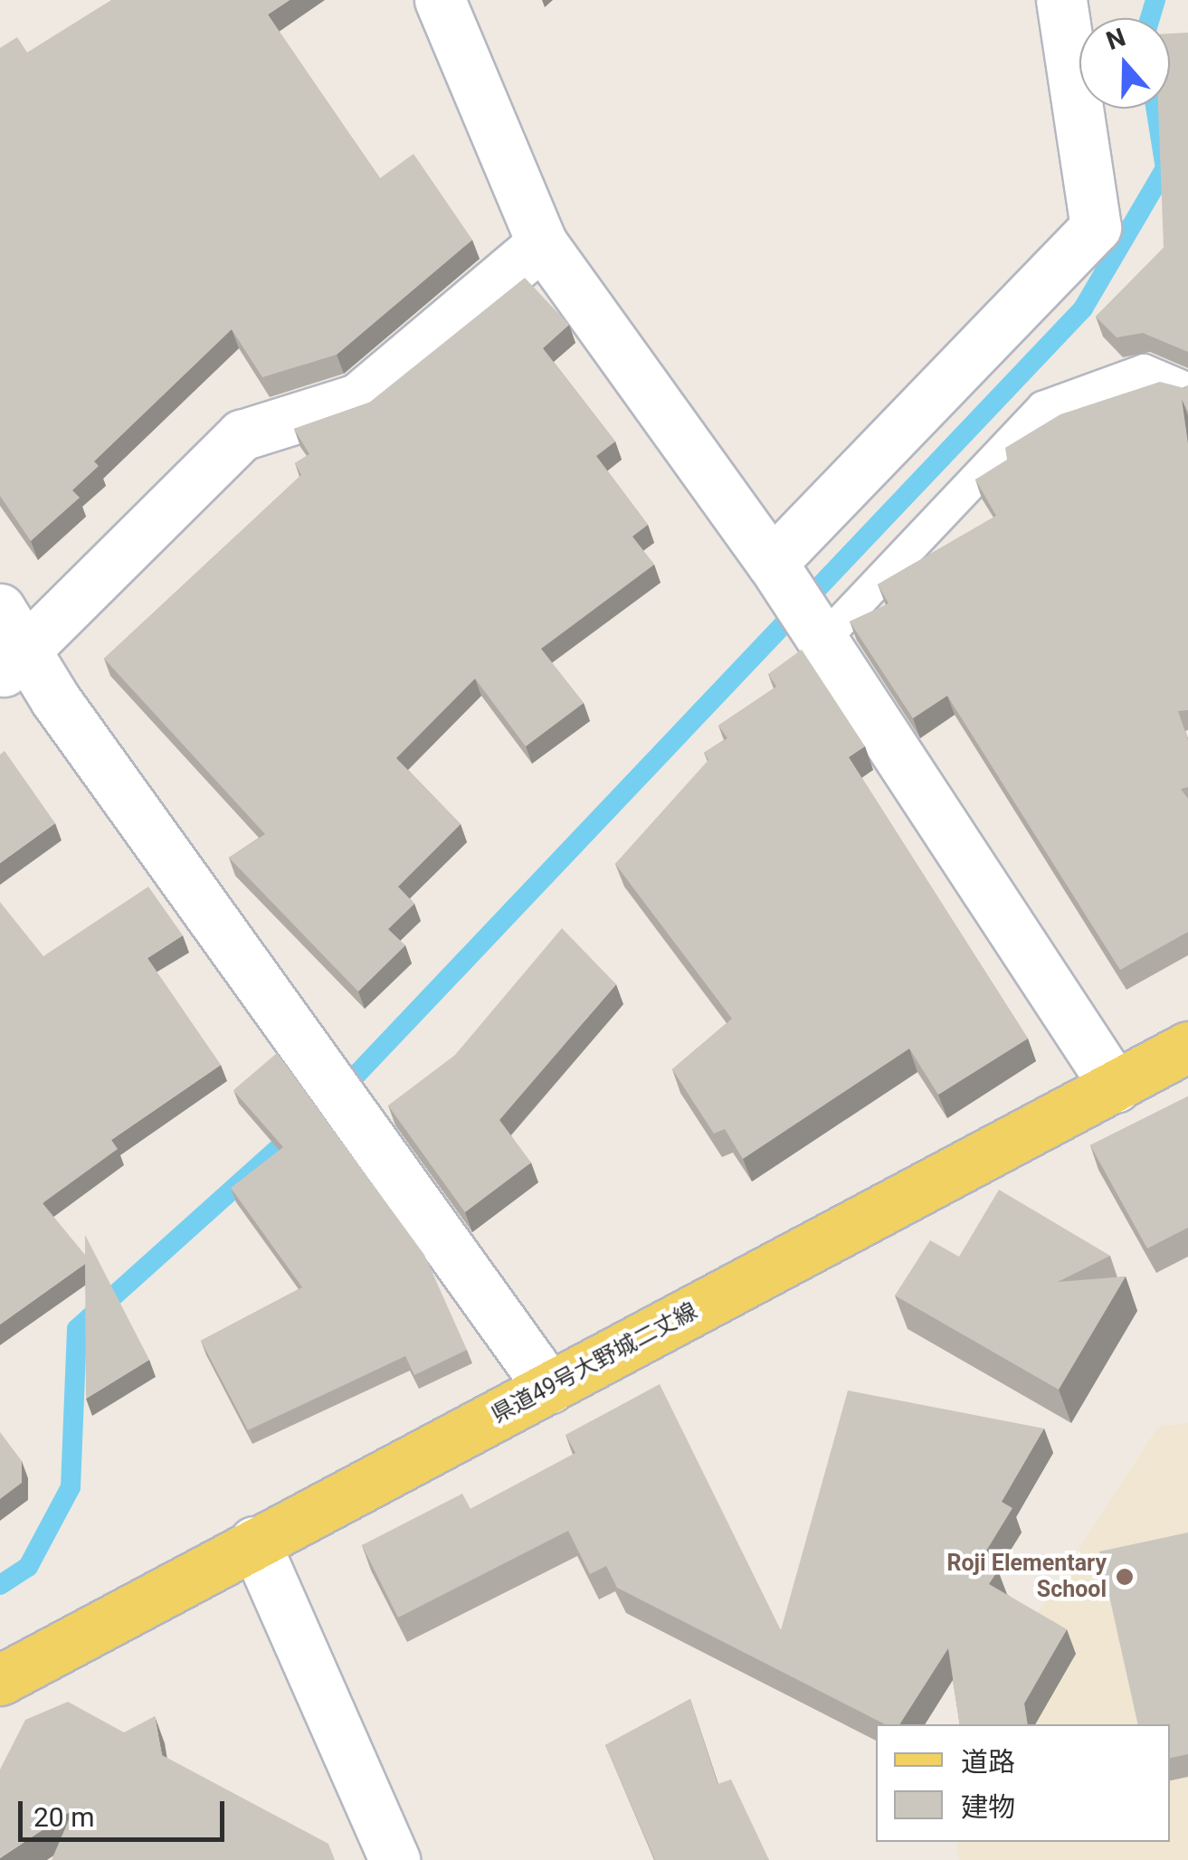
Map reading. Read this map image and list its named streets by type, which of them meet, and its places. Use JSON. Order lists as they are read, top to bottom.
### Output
{
  "streets": {
    "main road": ["県道49号大野城二丈線"]
  },
  "places": ["Roji Elementary School"],
  "legend": ["道路", "建物"],
  "scale_bar": "20 m",
  "north": "top"
}
